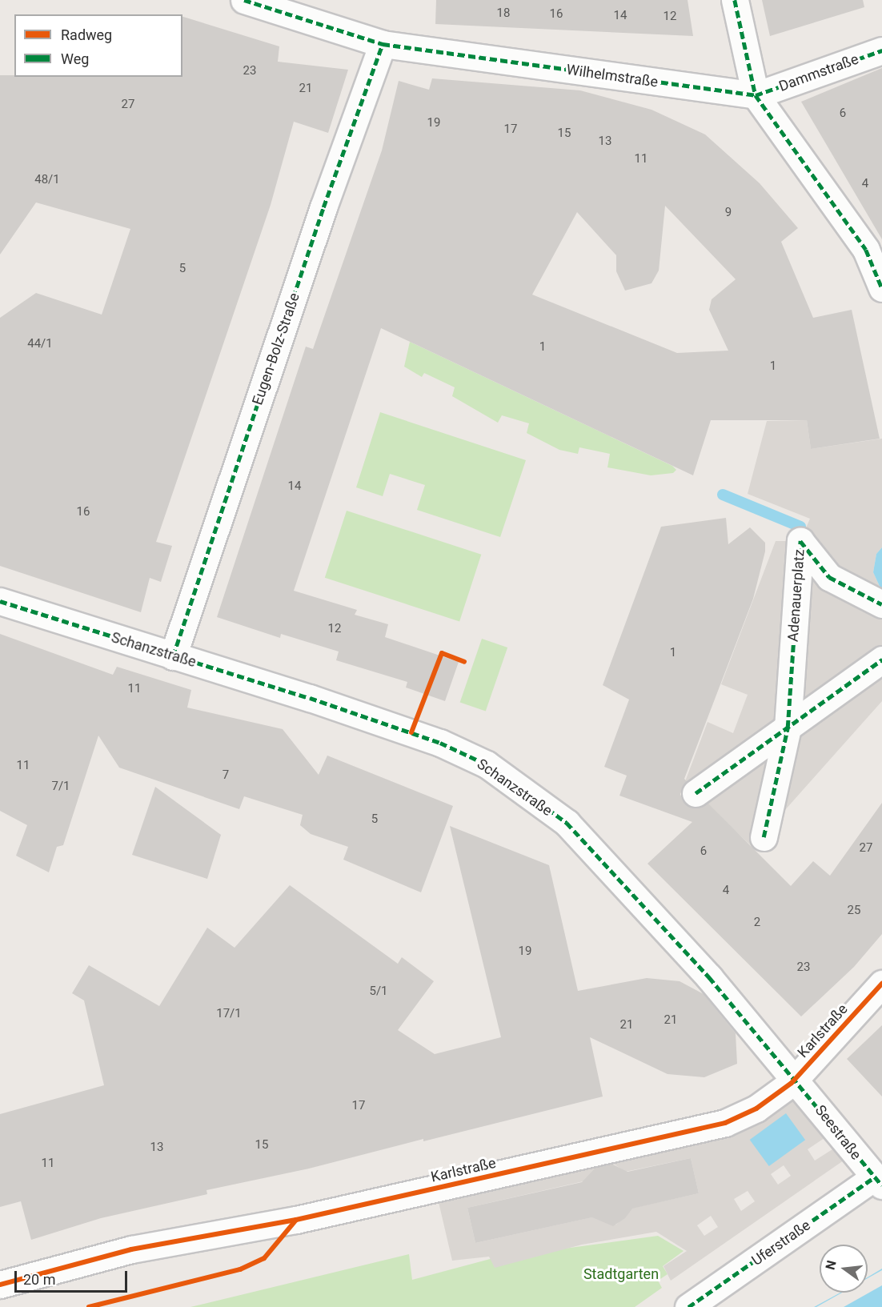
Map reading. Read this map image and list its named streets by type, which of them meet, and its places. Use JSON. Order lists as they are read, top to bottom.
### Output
{
  "streets": {
    "street": [
      "Dammstraße",
      "Wilhelmstraße",
      "Eugen-Bolz-Straße",
      "Adenauerplatz",
      "Schanzstraße",
      "Karlstraße",
      "Seestraße",
      "Uferstraße"
    ]
  },
  "crossings": [
    ["Dammstraße", "Wilhelmstraße"],
    ["Wilhelmstraße", "Eugen-Bolz-Straße"],
    ["Eugen-Bolz-Straße", "Schanzstraße"],
    ["Schanzstraße", "Karlstraße"],
    ["Schanzstraße", "Seestraße"],
    ["Karlstraße", "Seestraße"],
    ["Seestraße", "Uferstraße"]
  ],
  "parks": ["Stadtgarten"],
  "house_numbers": [
    "18",
    "16",
    "14",
    "12",
    "23",
    "21",
    "27",
    "6",
    "19",
    "17",
    "15",
    "13",
    "11",
    "48/1",
    "4",
    "9",
    "5",
    "44/1",
    "1",
    "1",
    "14",
    "16",
    "12",
    "1",
    "11",
    "11",
    "7",
    "7/1",
    "5",
    "27",
    "6",
    "4",
    "25",
    "2",
    "19",
    "23",
    "5/1",
    "17/1",
    "21",
    "21",
    "17",
    "15",
    "13",
    "11"
  ],
  "legend": ["Radweg", "Weg"],
  "scale_bar": "20 m",
  "north": "left"
}
